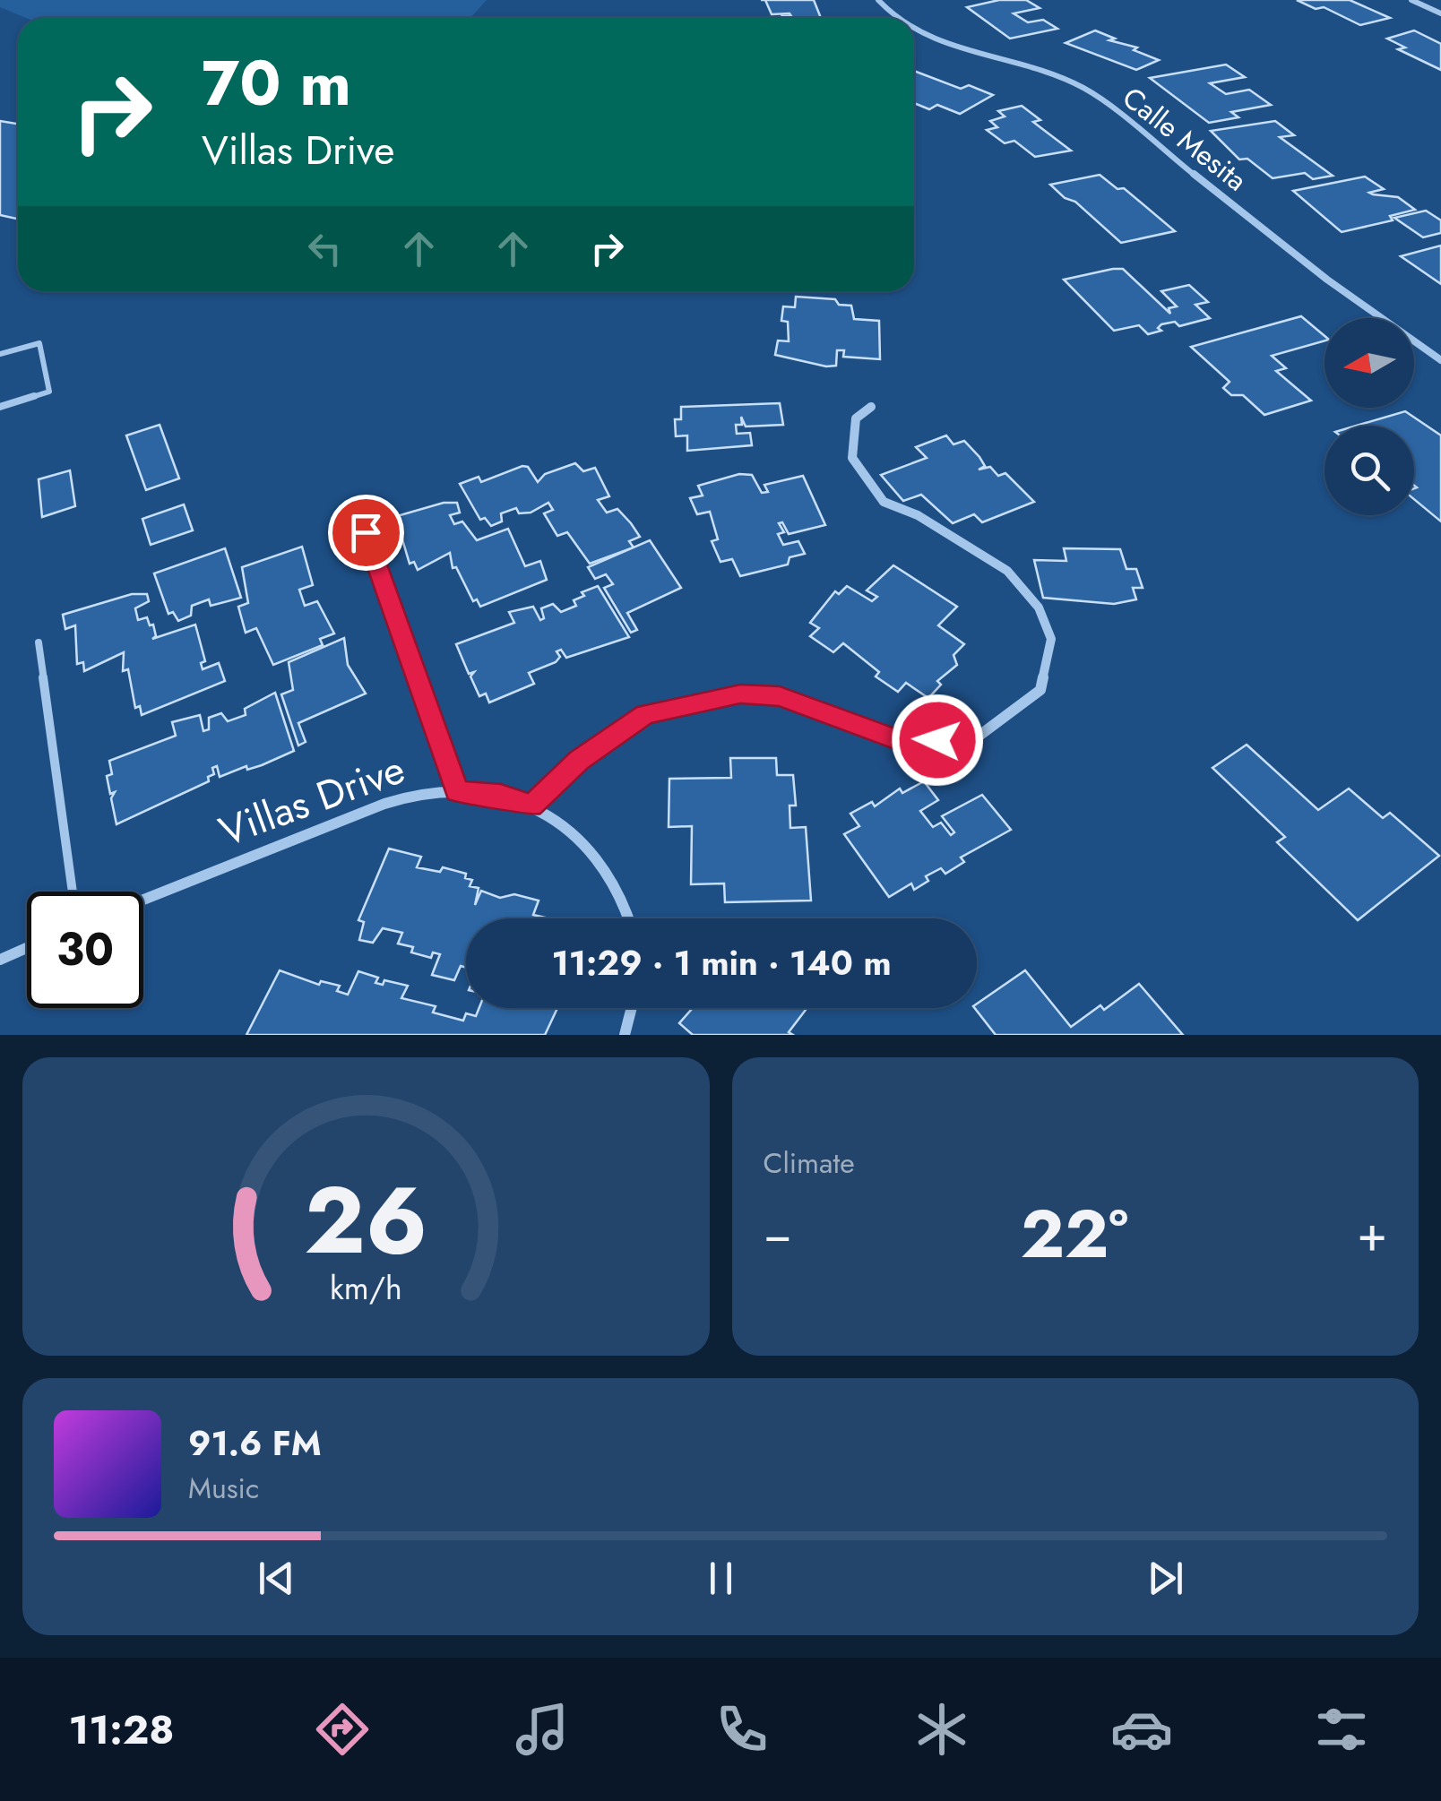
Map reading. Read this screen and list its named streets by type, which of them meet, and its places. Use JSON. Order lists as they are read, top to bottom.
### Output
{
  "streets": {
    "street": ["Calle Mesita", "Villas Drive"]
  },
  "north": "left",
  "page": {
    "turn": ["70 m", "Villas Drive"],
    "limit": "30",
    "trip": "11:29 · 1 min · 140 m",
    "tile": "Climate",
    "heat": ["−", "22°", "+"],
    "song": ["91.6 FM", "Music"],
    "tabs": "11:28",
    "gauge": ["26", "km/h"]
  }
}
